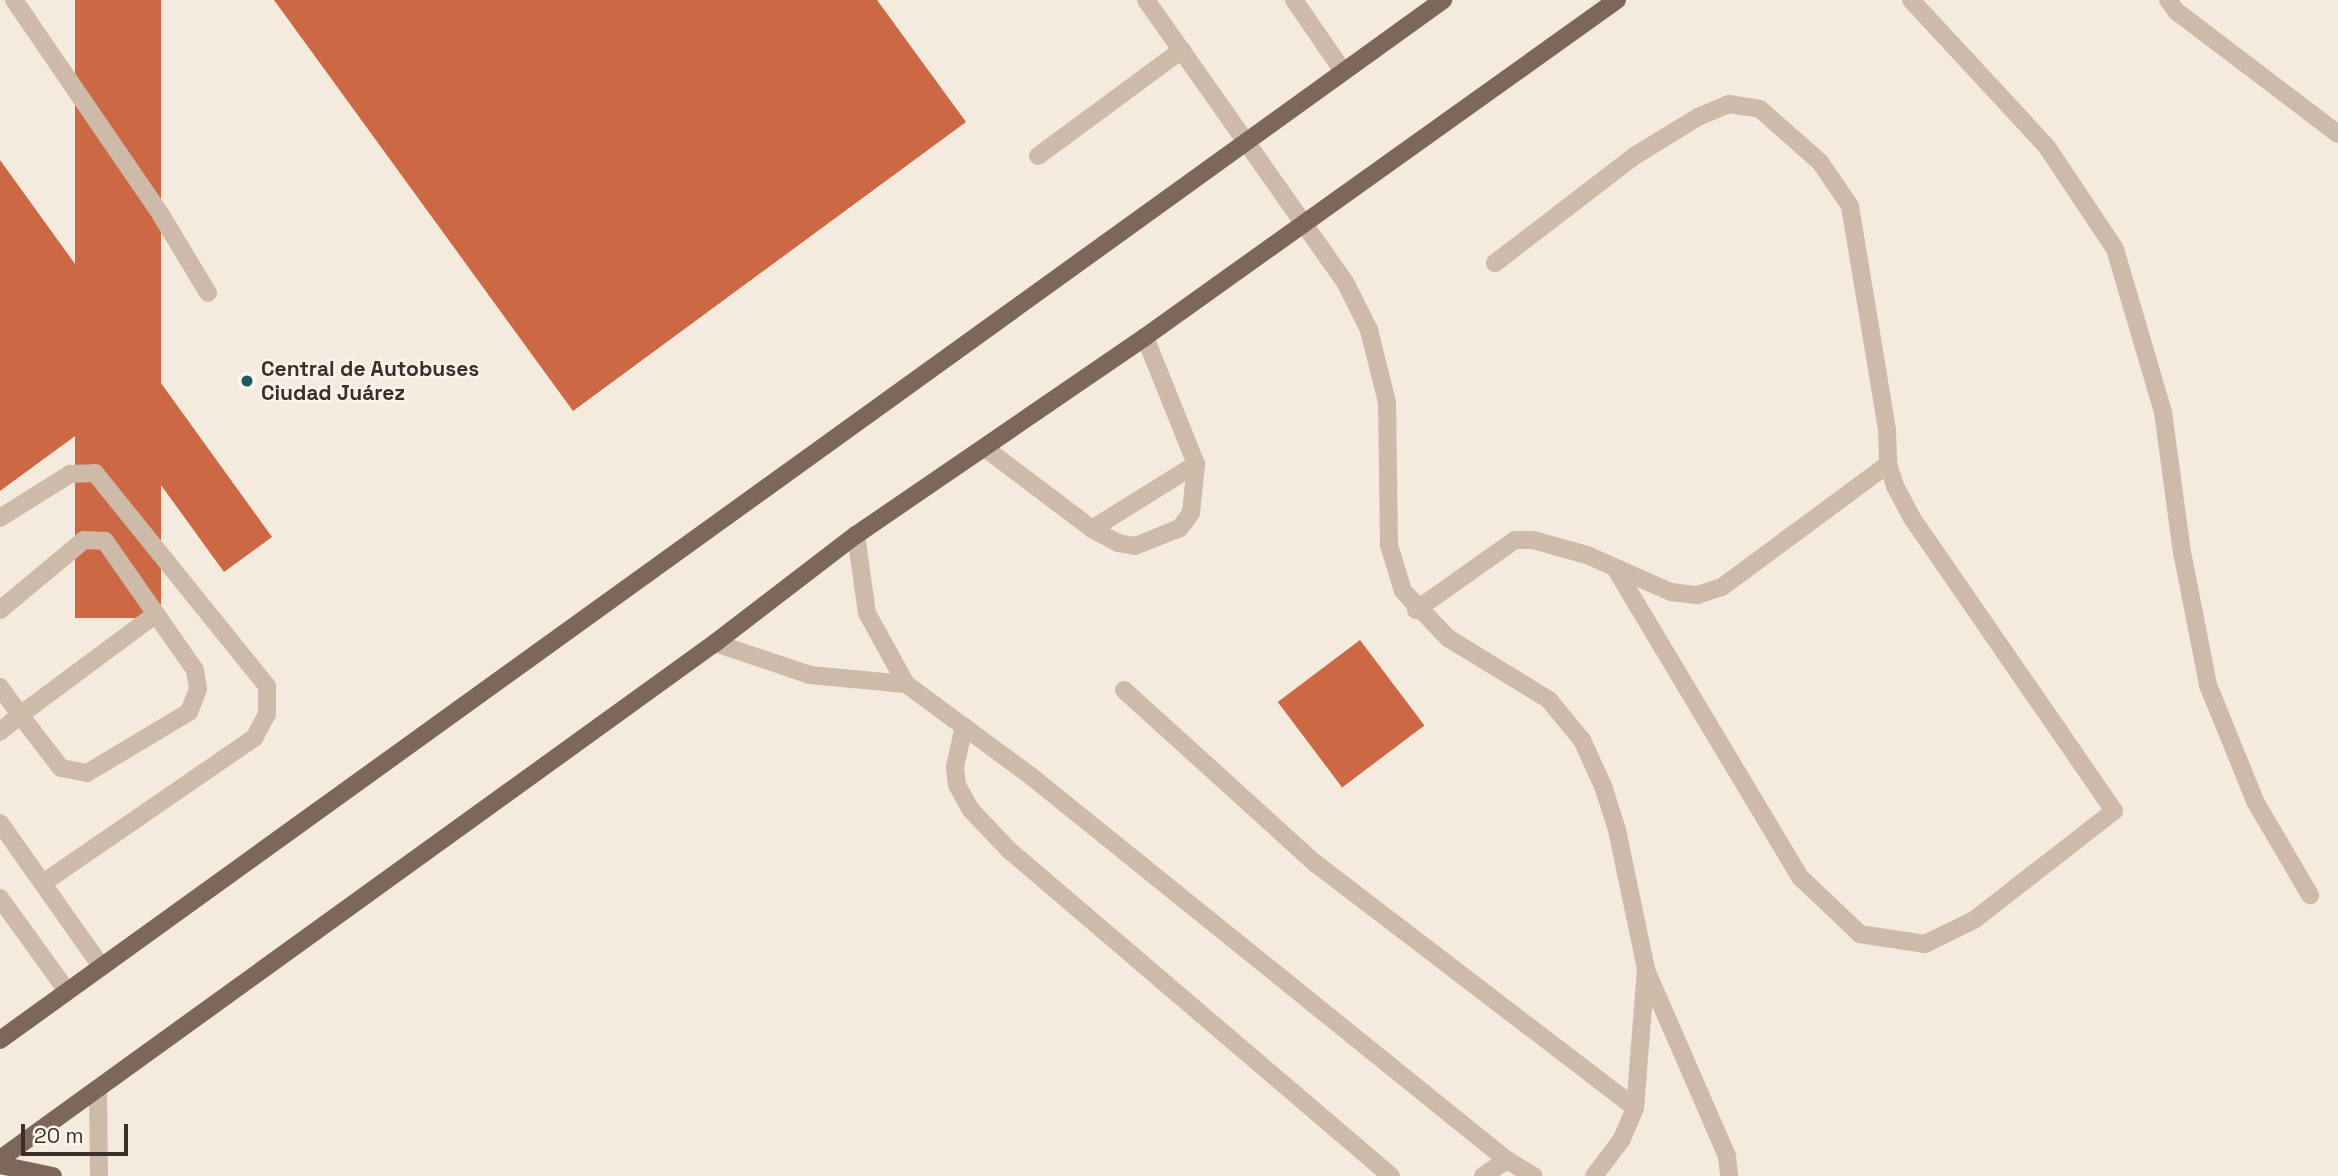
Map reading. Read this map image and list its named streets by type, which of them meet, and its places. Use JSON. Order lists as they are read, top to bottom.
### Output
{
  "places": ["Central de Autobuses Ciudad Juárez"],
  "scale_bar": "20 m"
}
